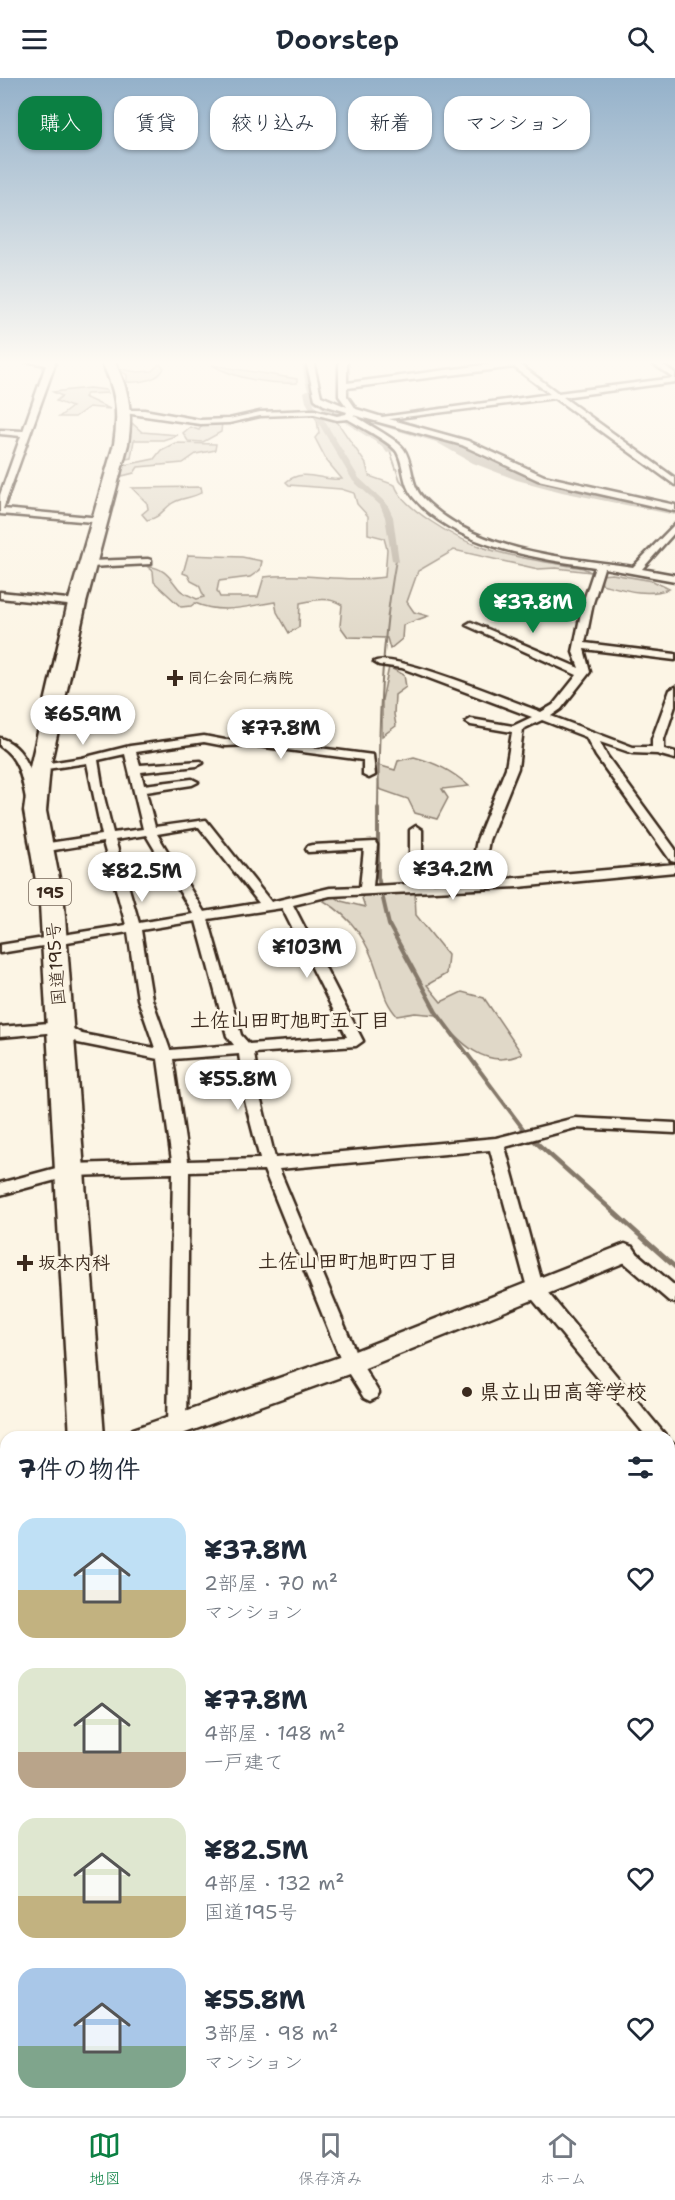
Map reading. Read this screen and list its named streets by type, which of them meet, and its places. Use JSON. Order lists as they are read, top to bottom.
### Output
{
  "streets": {
    "highway": ["195", "国道195号"]
  },
  "districts": ["土佐山田町旭町五丁目", "土佐山田町旭町四丁目"],
  "places": {
    "health": ["同仁会同仁病院", "坂本内科"],
    "other": ["県立山田高等学校"]
  },
  "page": {
    "header": "Doorstep",
    "chip": [
      "購入",
      "賃貸",
      "絞り込み",
      "新着",
      "マンション"
    ],
    "price": [
      "¥37.8M",
      "¥65.9M",
      "¥77.8M",
      "¥34.2M",
      "¥82.5M",
      "¥103M",
      "¥55.8M"
    ],
    "heading": "7件の物件",
    "list": [
      {
        "name": "¥37.8M",
        "note": "2部屋 · 70 m² · マンション"
      },
      {
        "name": "¥77.8M",
        "note": "4部屋 · 148 m² · 一戸建て"
      },
      {
        "name": "¥82.5M",
        "note": "4部屋 · 132 m² · 国道195号"
      },
      {
        "name": "¥55.8M",
        "note": "3部屋 · 98 m² · マンション"
      }
    ],
    "tabs": ["地図", "保存済み", "ホーム"]
  }
}
